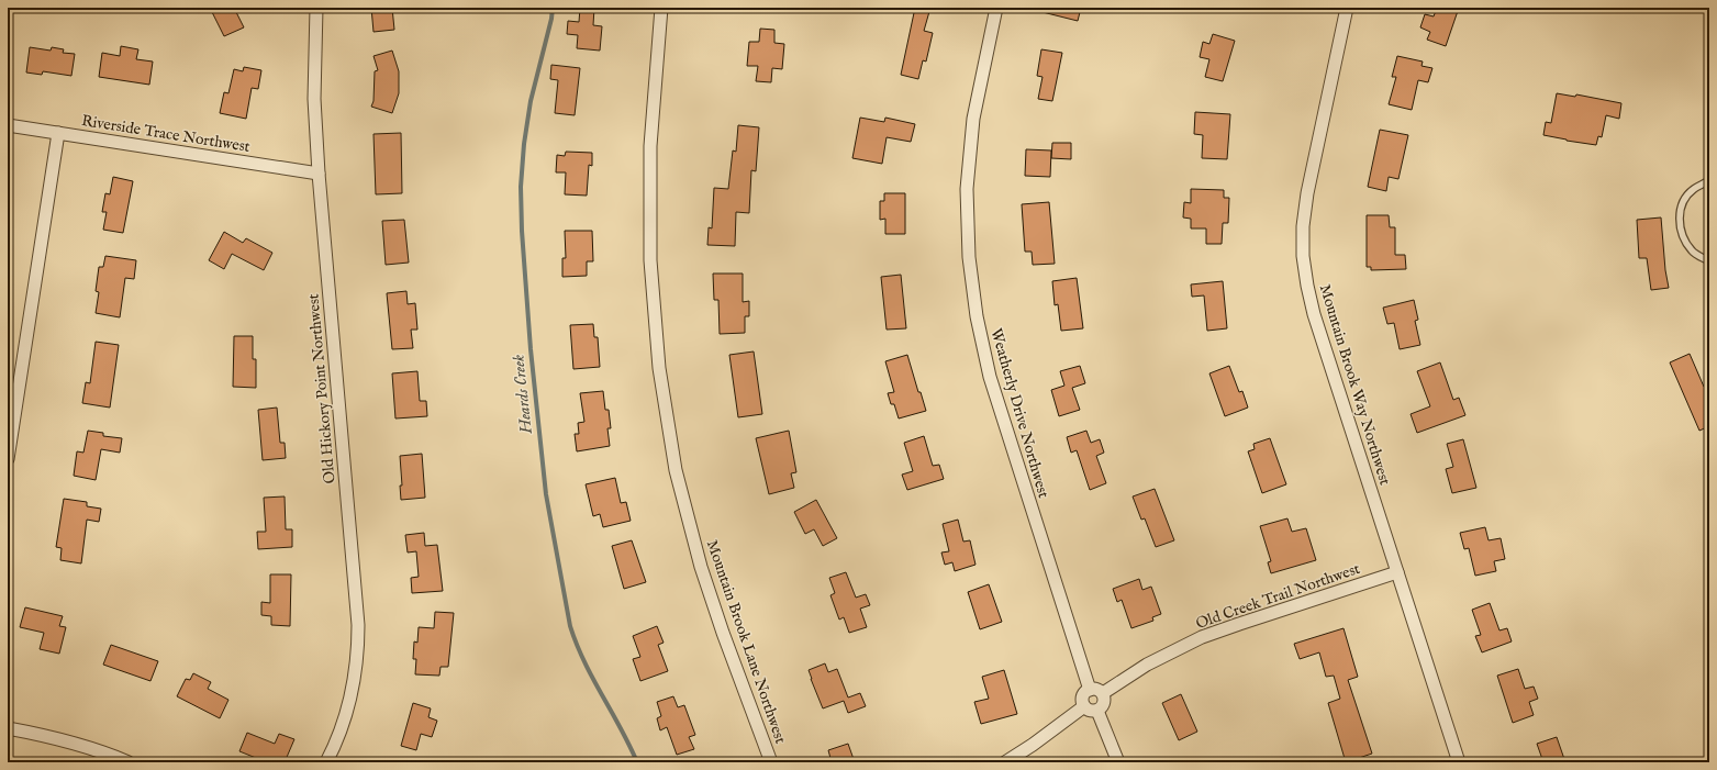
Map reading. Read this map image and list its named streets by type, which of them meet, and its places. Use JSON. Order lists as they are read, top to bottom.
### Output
{
  "streets": {
    "street": [
      "Riverside Trace Northwest",
      "Mountain Brook Way Northwest",
      "Old Hickory Point Northwest",
      "Weatherly Drive Northwest",
      "Old Creek Trail Northwest",
      "Mountain Brook Lane Northwest"
    ]
  },
  "crossings": [
    ["Riverside Trace Northwest", "Old Hickory Point Northwest"],
    ["Mountain Brook Way Northwest", "Old Creek Trail Northwest"],
    ["Weatherly Drive Northwest", "Old Creek Trail Northwest"]
  ],
  "water": ["Heards Creek"]
}
